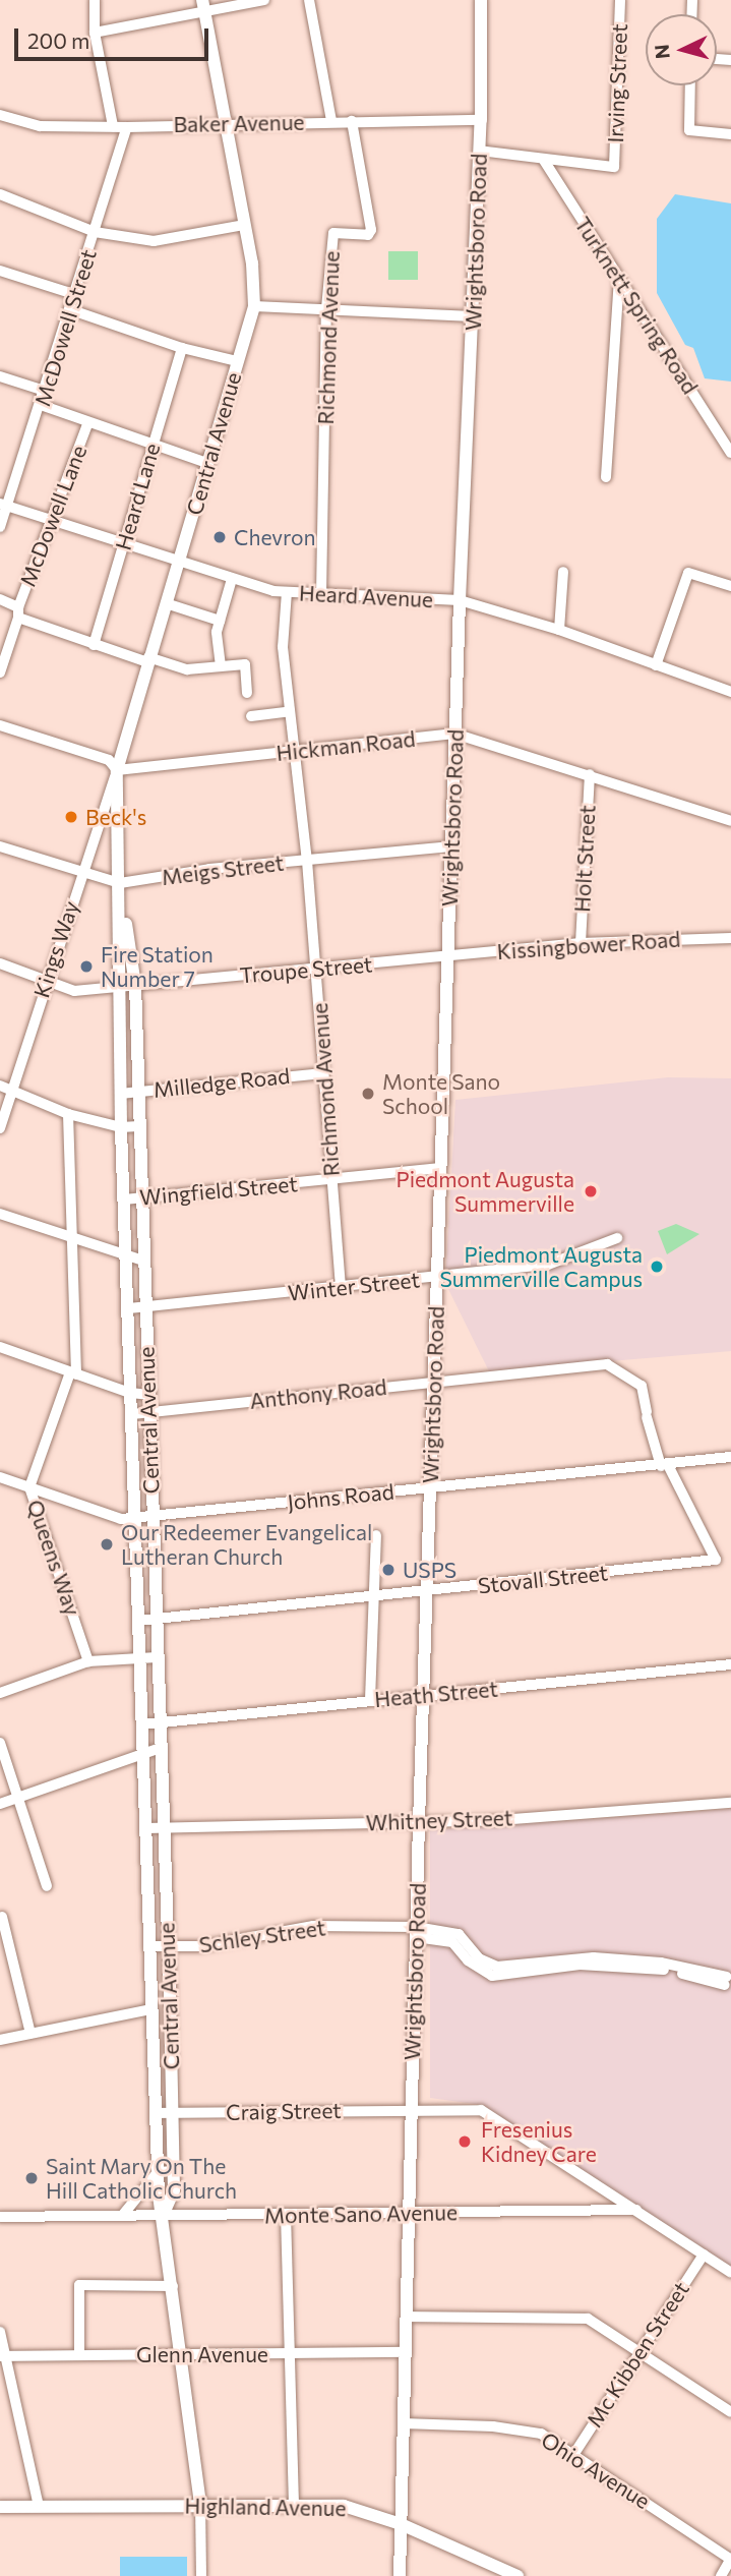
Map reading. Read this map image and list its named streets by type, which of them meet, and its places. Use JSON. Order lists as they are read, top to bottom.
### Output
{
  "streets": {
    "main road": ["Wrightsboro Road", "Central Avenue", "Highland Avenue"],
    "street": [
      "Irving Street",
      "Baker Avenue",
      "Turknett Spring Road",
      "McDowell Street",
      "Richmond Avenue",
      "Heard Lane",
      "McDowell Lane",
      "Heard Avenue",
      "Hickman Road",
      "Holt Street",
      "Meigs Street",
      "Kissingbower Road",
      "Kings Way",
      "Troupe Street",
      "Milledge Road",
      "Wingfield Street",
      "Winter Street",
      "Anthony Road",
      "Johns Road",
      "Queens Way",
      "Stovall Street",
      "Heath Street",
      "Whitney Street",
      "Schley Street",
      "Craig Street",
      "Monte Sano Avenue",
      "Glenn Avenue",
      "Mc Kibben Street",
      "Ohio Avenue"
    ]
  },
  "crossings": [
    ["Irving Street", "Turknett Spring Road"],
    ["Baker Avenue", "Wrightsboro Road"],
    ["Baker Avenue", "McDowell Street"],
    ["Baker Avenue", "Richmond Avenue"],
    ["Baker Avenue", "Central Avenue"],
    ["Wrightsboro Road", "Heard Avenue"],
    ["Wrightsboro Road", "Hickman Road"],
    ["Wrightsboro Road", "Meigs Street"],
    ["Wrightsboro Road", "Kissingbower Road"],
    ["Wrightsboro Road", "Troupe Street"],
    ["Wrightsboro Road", "Wingfield Street"],
    ["Wrightsboro Road", "Winter Street"],
    ["Wrightsboro Road", "Anthony Road"],
    ["Wrightsboro Road", "Johns Road"],
    ["Wrightsboro Road", "Stovall Street"],
    ["Wrightsboro Road", "Heath Street"],
    ["Wrightsboro Road", "Whitney Street"],
    ["Wrightsboro Road", "Schley Street"],
    ["Wrightsboro Road", "Craig Street"],
    ["Wrightsboro Road", "Monte Sano Avenue"],
    ["Wrightsboro Road", "Glenn Avenue"],
    ["Wrightsboro Road", "Ohio Avenue"],
    ["Wrightsboro Road", "Highland Avenue"],
    ["McDowell Street", "Heard Avenue"],
    ["Richmond Avenue", "Heard Avenue"],
    ["Richmond Avenue", "Hickman Road"],
    ["Richmond Avenue", "Meigs Street"],
    ["Richmond Avenue", "Troupe Street"],
    ["Richmond Avenue", "Milledge Road"],
    ["Richmond Avenue", "Wingfield Street"],
    ["Richmond Avenue", "Winter Street"],
    ["Central Avenue", "Heard Avenue"],
    ["Central Avenue", "Hickman Road"],
    ["Central Avenue", "Meigs Street"],
    ["Central Avenue", "Kings Way"],
    ["Central Avenue", "Troupe Street"],
    ["Central Avenue", "Milledge Road"],
    ["Central Avenue", "Wingfield Street"],
    ["Central Avenue", "Winter Street"],
    ["Central Avenue", "Anthony Road"],
    ["Central Avenue", "Johns Road"],
    ["Central Avenue", "Stovall Street"],
    ["Central Avenue", "Heath Street"],
    ["Central Avenue", "Whitney Street"],
    ["Central Avenue", "Schley Street"],
    ["Central Avenue", "Craig Street"],
    ["Central Avenue", "Monte Sano Avenue"],
    ["Central Avenue", "Glenn Avenue"],
    ["Central Avenue", "Highland Avenue"],
    ["Heard Lane", "Heard Avenue"],
    ["McDowell Lane", "Heard Avenue"],
    ["Hickman Road", "Holt Street"],
    ["Hickman Road", "Kings Way"],
    ["Holt Street", "Kissingbower Road"],
    ["Meigs Street", "Kings Way"],
    ["Kissingbower Road", "Troupe Street"],
    ["Kings Way", "Troupe Street"],
    ["Kings Way", "Milledge Road"],
    ["Milledge Road", "Queens Way"],
    ["Anthony Road", "Johns Road"],
    ["Anthony Road", "Stovall Street"],
    ["Johns Road", "Queens Way"],
    ["Johns Road", "Stovall Street"],
    ["Craig Street", "Monte Sano Avenue"],
    ["Craig Street", "Mc Kibben Street"],
    ["Mc Kibben Street", "Ohio Avenue"]
  ],
  "places": [
    "Chevron",
    "Beck's",
    "Fire Station Number 7",
    "Monte Sano School",
    "Piedmont Augusta Summerville",
    "Piedmont Augusta Summerville Campus",
    "Our Redeemer Evangelical Lutheran Church",
    "USPS",
    "Fresenius Kidney Care",
    "Saint Mary On The Hill Catholic Church"
  ],
  "scale_bar": "200 m",
  "north": "left"
}
